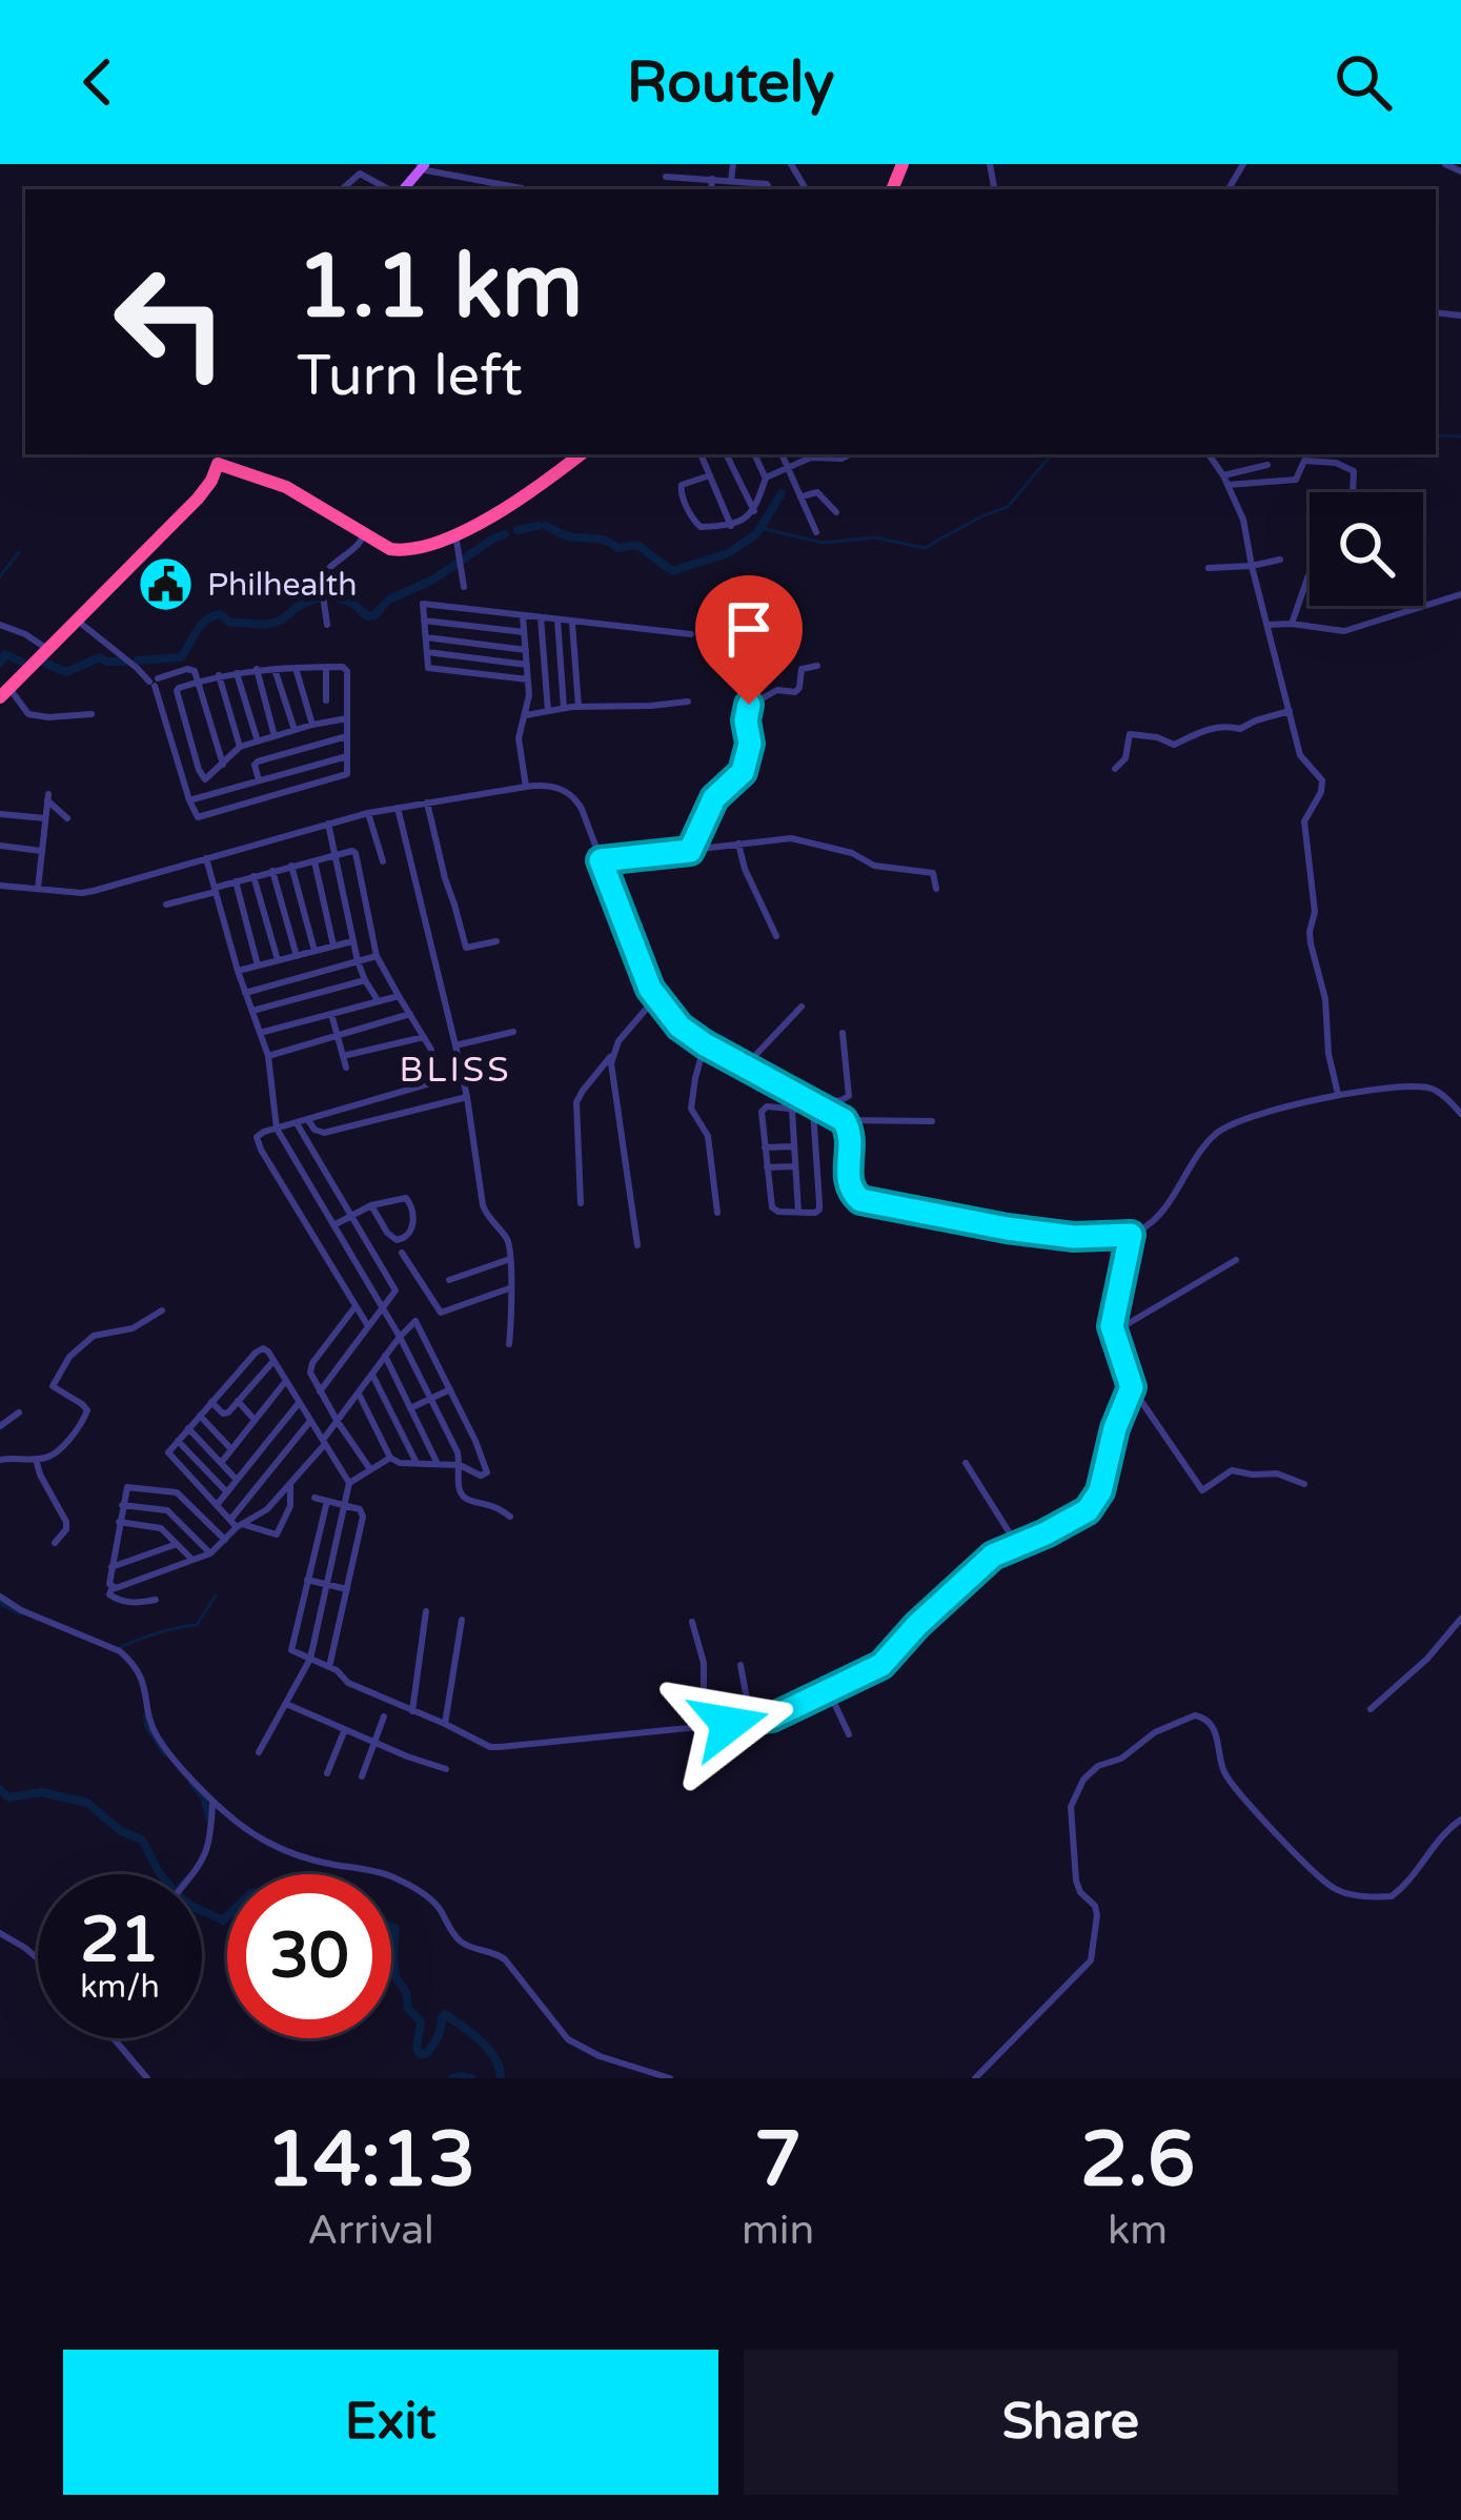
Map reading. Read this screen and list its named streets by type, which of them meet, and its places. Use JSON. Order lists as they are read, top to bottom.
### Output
{
  "districts": ["BLISS"],
  "places": {
    "public building": ["Philhealth"]
  },
  "page": {
    "header": "Routely",
    "turn": ["1.1 km", "Turn left"],
    "speed": "21 km/h",
    "limit": "30",
    "eta": [
      "14:13",
      "Arrival",
      "7",
      "min",
      "2.6",
      "km"
    ],
    "buttons": ["Exit", "Share"]
  }
}
